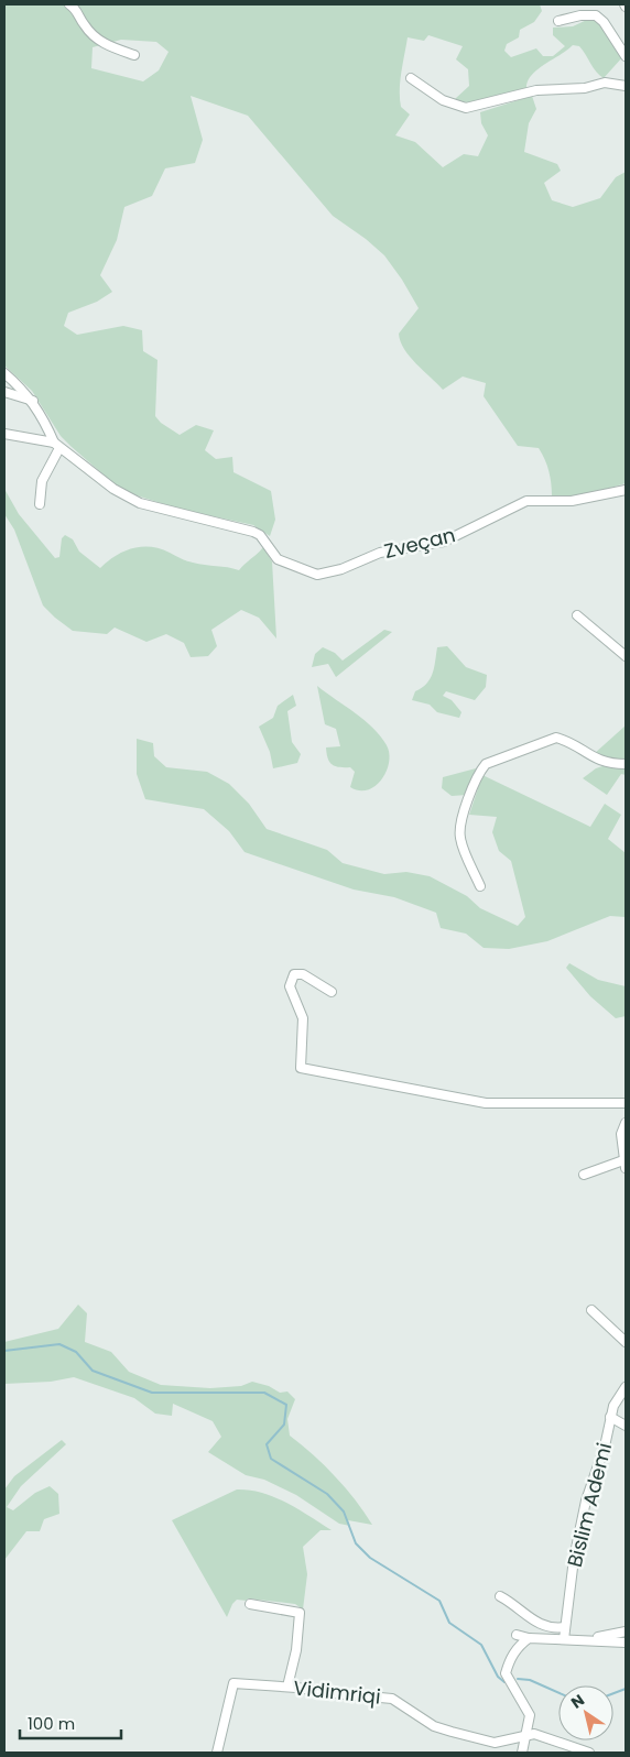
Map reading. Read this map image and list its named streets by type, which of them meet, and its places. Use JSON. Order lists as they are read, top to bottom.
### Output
{
  "streets": {
    "street": ["Zveçan", "Bislim Ademi", "Vidimriqi"]
  },
  "scale_bar": "100 m",
  "north": "top left"
}
